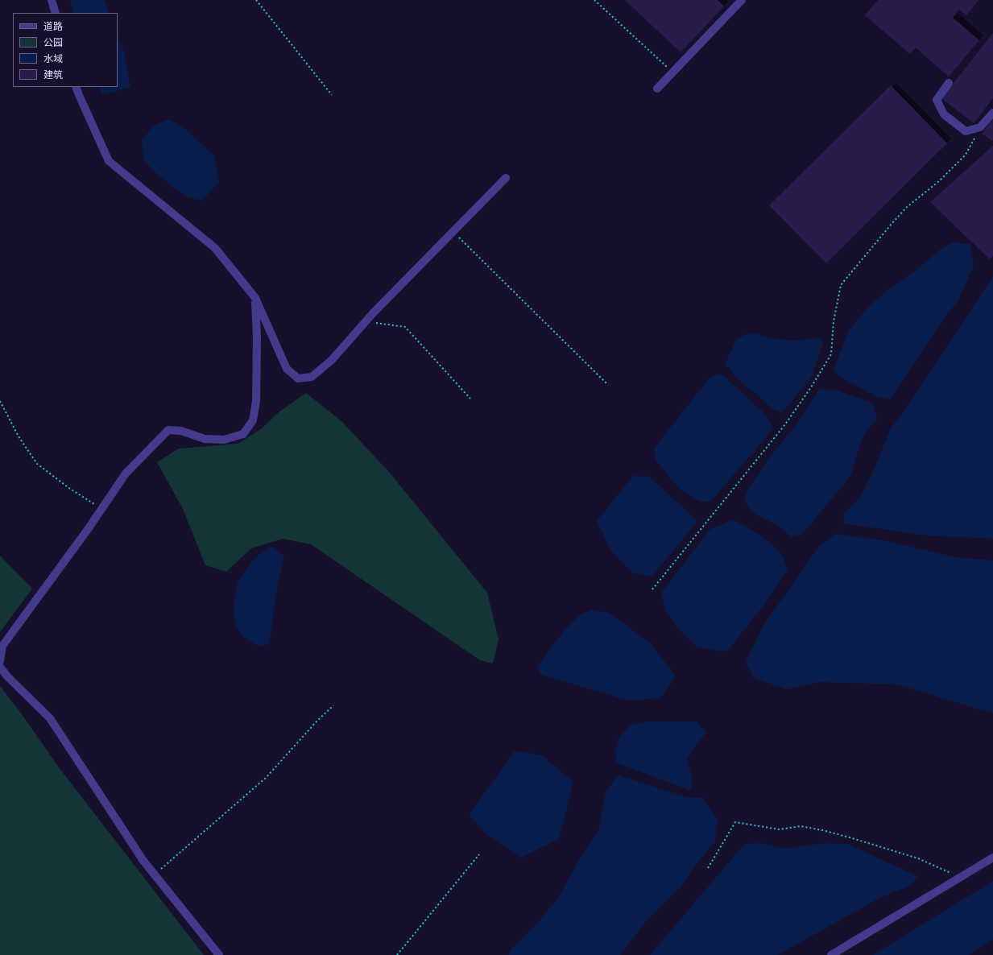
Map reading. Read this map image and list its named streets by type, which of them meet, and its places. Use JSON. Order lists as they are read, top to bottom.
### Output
{
  "legend": [
    "道路",
    "公园",
    "水域",
    "建筑"
  ]
}
